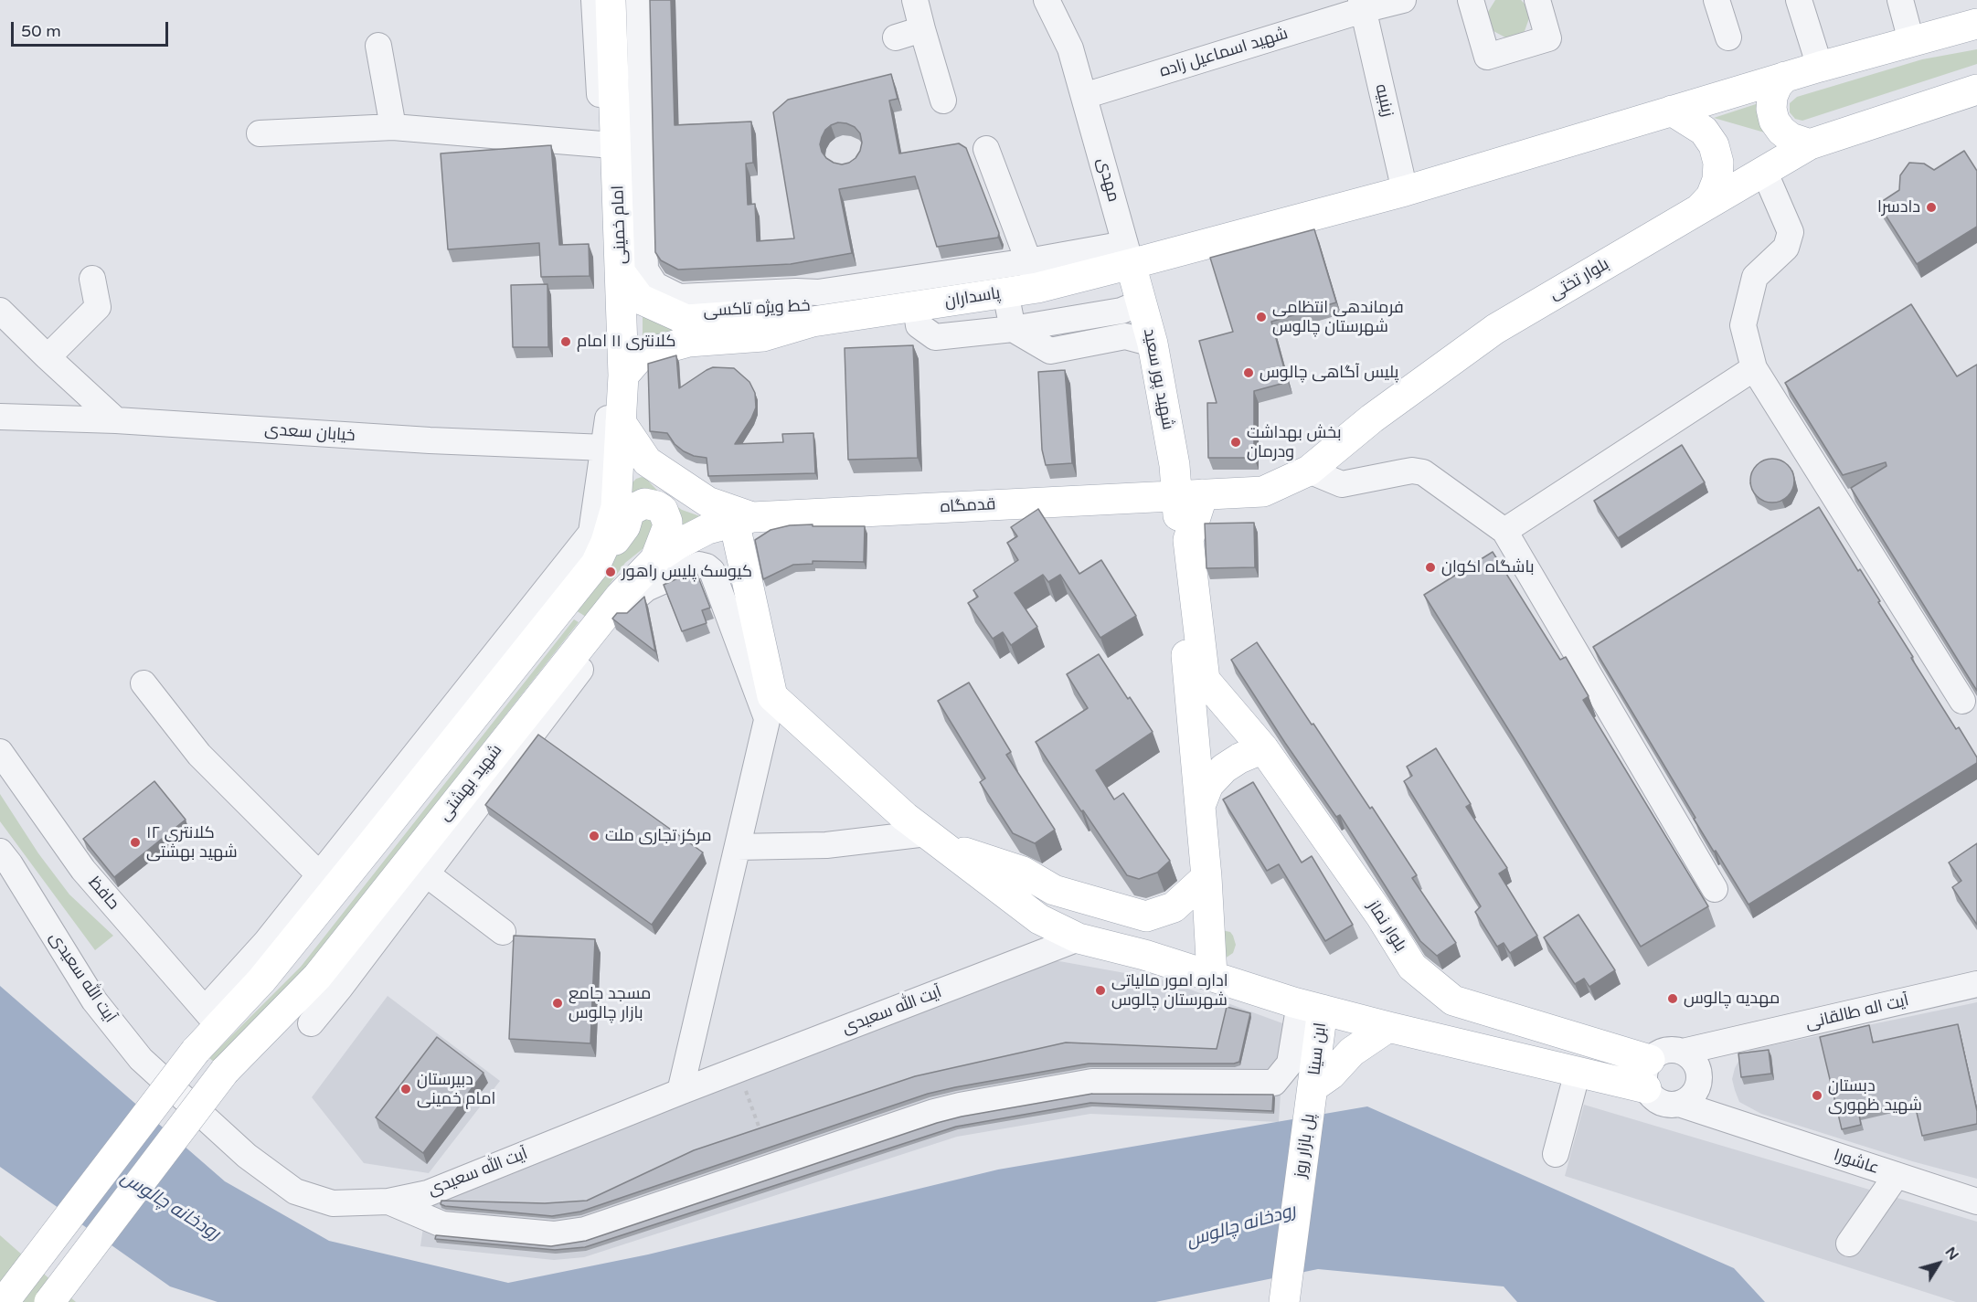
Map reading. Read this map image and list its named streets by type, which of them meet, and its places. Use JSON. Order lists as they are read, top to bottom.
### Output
{
  "streets": {
    "main road": [
      "امام خمینی",
      "بلوار تختی",
      "پاسداران",
      "شهید پور سعید",
      "قدمگاه",
      "شهید بهشتی",
      "بلوار نماز",
      "ابن سینا",
      "پل بازار روز"
    ],
    "street": [
      "شهید اسماعیل زاده",
      "زینبیه",
      "مهدی",
      "خط ویژه تاکسی",
      "خیابان سعدی",
      "حافظ",
      "آیت الله سعیدی",
      "آیت اله طالقانی",
      "عاشورا"
    ]
  },
  "crossings": [
    ["شهید اسماعیل زاده", "زینبیه"],
    ["شهید اسماعیل زاده", "مهدی"],
    ["مهدی", "پاسداران"],
    ["مهدی", "شهید پور سعید"],
    ["امام خمینی", "خیابان سعدی"],
    ["بلوار تختی", "شهید پور سعید"],
    ["بلوار تختی", "قدمگاه"],
    ["بلوار تختی", "بلوار نماز"],
    ["پاسداران", "خط ویژه تاکسی"],
    ["پاسداران", "شهید پور سعید"],
    ["شهید پور سعید", "قدمگاه"],
    ["شهید پور سعید", "بلوار نماز"],
    ["قدمگاه", "شهید بهشتی"],
    ["قدمگاه", "بلوار نماز"],
    ["بلوار نماز", "آیت اله طالقانی"],
    ["بلوار نماز", "عاشورا"],
    ["آیت اله طالقانی", "عاشورا"],
    ["ابن سینا", "پل بازار روز"]
  ],
  "water": ["رودخانه چالوس"],
  "places": [
    "دادسرا",
    "فرماندهی انتظامی شهرستان چالوس",
    "کلانتری ۱۱ امام",
    "پلیس آگاهی چالوس",
    "بخش بهداشت ودرمان",
    "باشگاه اکوان",
    "کیوسک پلیس راهور",
    "مرکز تجاری ملت",
    "کلانتری ۱۲ شهید بهشتی",
    "اداره امور مالیاتی شهرستان چالوس",
    "مهدیه چالوس",
    "مسجد جامع بازار چالوس",
    "دبیرستان امام خمینی",
    "دبستان شهید ظهوری"
  ],
  "scale_bar": "50 m",
  "north": "top right"
}
